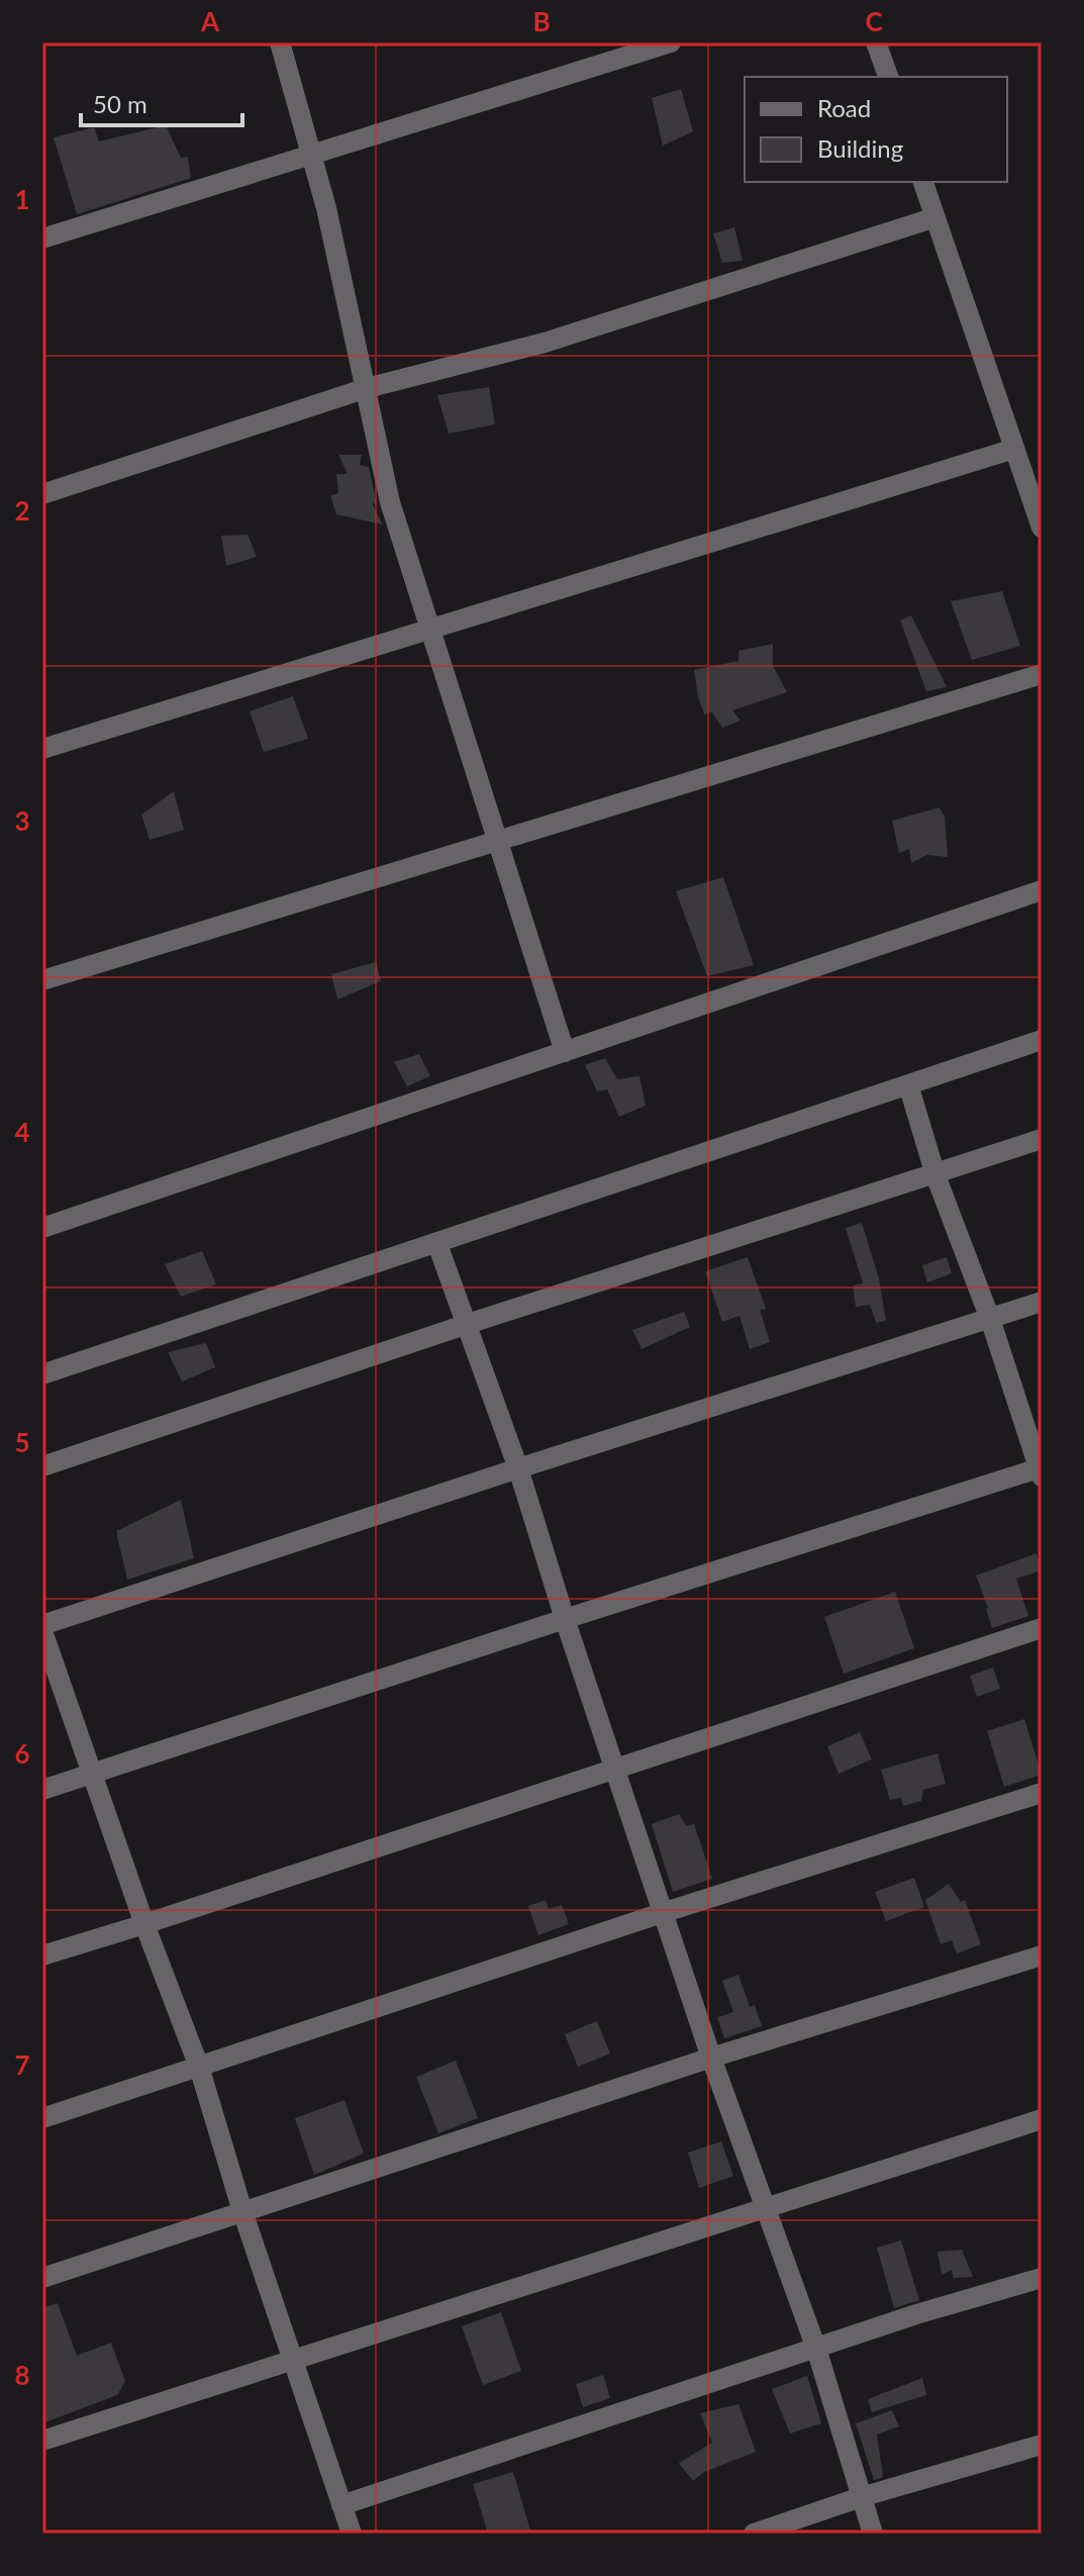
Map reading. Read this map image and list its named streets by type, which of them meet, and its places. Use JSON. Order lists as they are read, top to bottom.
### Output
{
  "legend": ["Road", "Building"],
  "scale_bar": "50 m",
  "grid": {
    "columns": ["A", "B", "C"],
    "rows": [
      "1",
      "2",
      "3",
      "4",
      "5",
      "6",
      "7",
      "8"
    ]
  }
}
